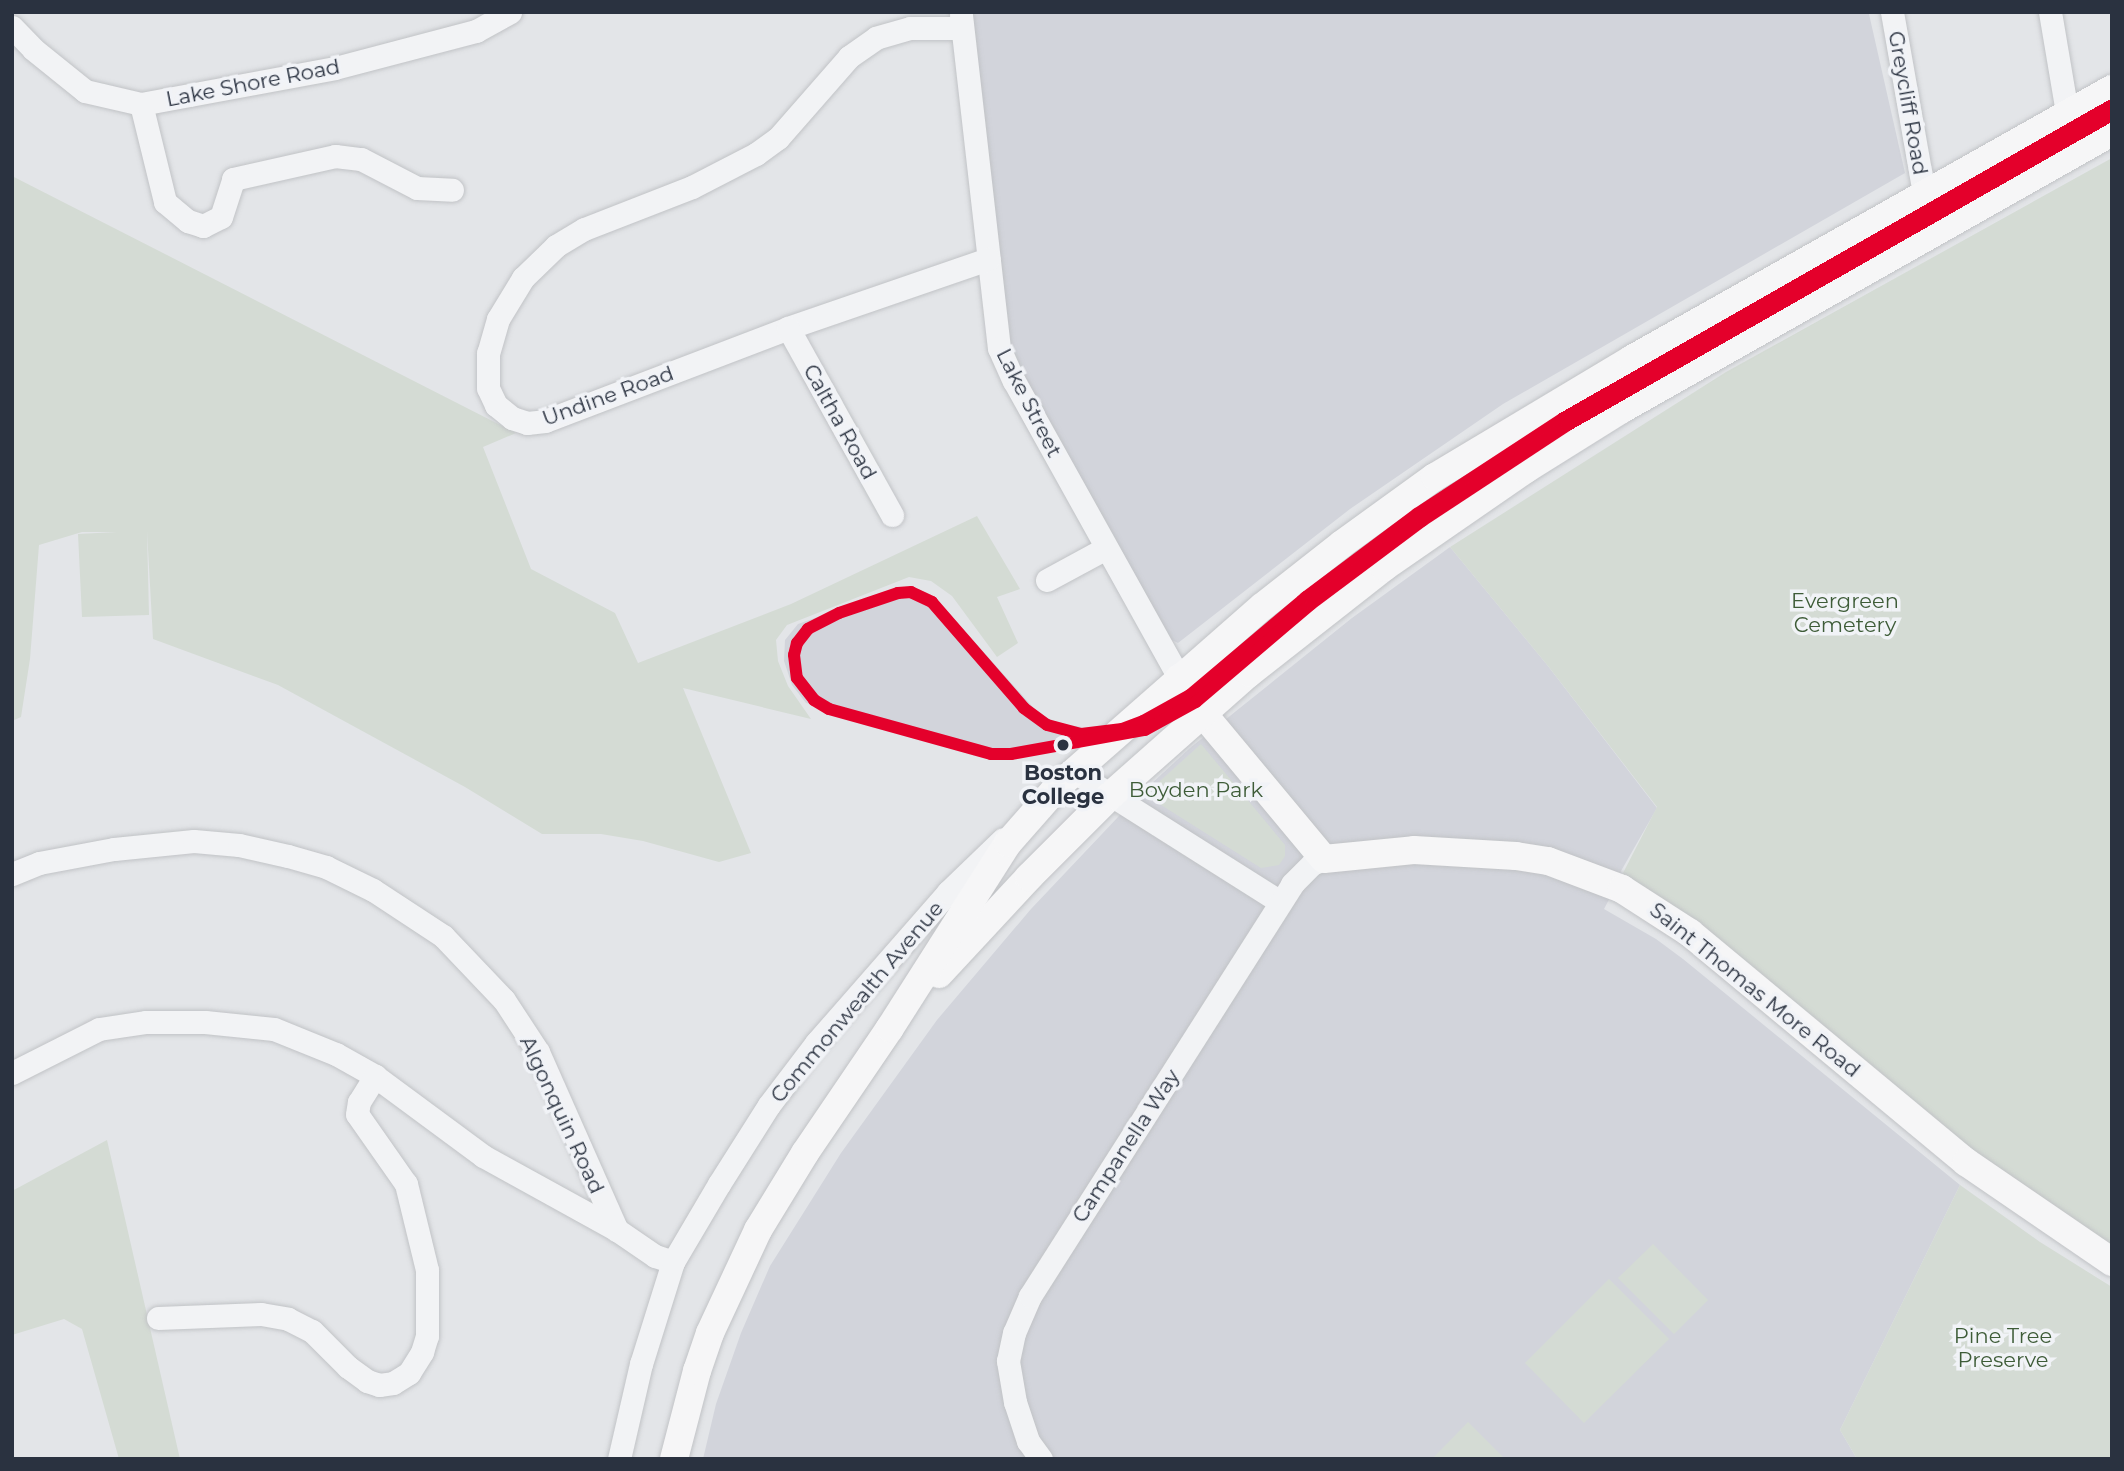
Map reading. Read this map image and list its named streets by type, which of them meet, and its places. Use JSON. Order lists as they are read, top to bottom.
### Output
{
  "streets": {
    "main road": ["Lake Street", "Saint Thomas More Road", "Commonwealth Avenue"],
    "street": [
      "Lake Shore Road",
      "Greycliff Road",
      "Undine Road",
      "Caltha Road",
      "Algonquin Road",
      "Campanella Way"
    ]
  },
  "crossings": [
    ["Greycliff Road", "Commonwealth Avenue"],
    ["Undine Road", "Lake Street"],
    ["Undine Road", "Caltha Road"],
    ["Lake Street", "Commonwealth Avenue"],
    ["Saint Thomas More Road", "Campanella Way"]
  ],
  "parks": ["Evergreen Cemetery", "Boyden Park", "Pine Tree Preserve"],
  "places": ["Boston College"]
}
